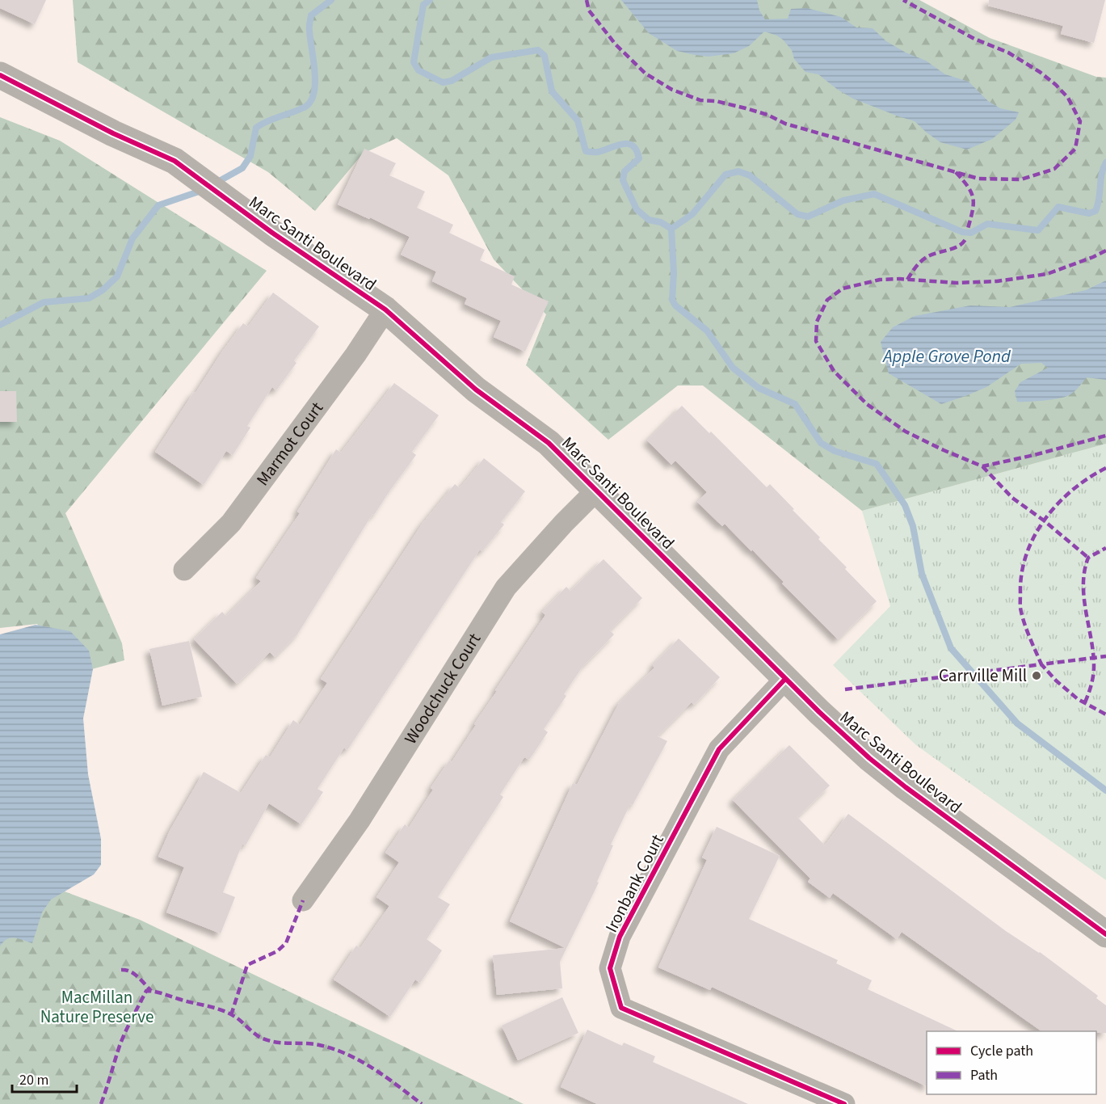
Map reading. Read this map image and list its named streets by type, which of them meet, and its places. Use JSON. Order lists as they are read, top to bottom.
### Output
{
  "streets": {
    "street": [
      "Marc Santi Boulevard",
      "Marmot Court",
      "Woodchuck Court",
      "Ironbank Court"
    ]
  },
  "crossings": [
    ["Marc Santi Boulevard", "Marmot Court"],
    ["Marc Santi Boulevard", "Woodchuck Court"],
    ["Marc Santi Boulevard", "Ironbank Court"]
  ],
  "water": ["Apple Grove Pond"],
  "parks": ["MacMillan Nature Preserve"],
  "places": ["Carrville Mill"],
  "legend": ["Cycle path", "Path"],
  "scale_bar": "20 m"
}
